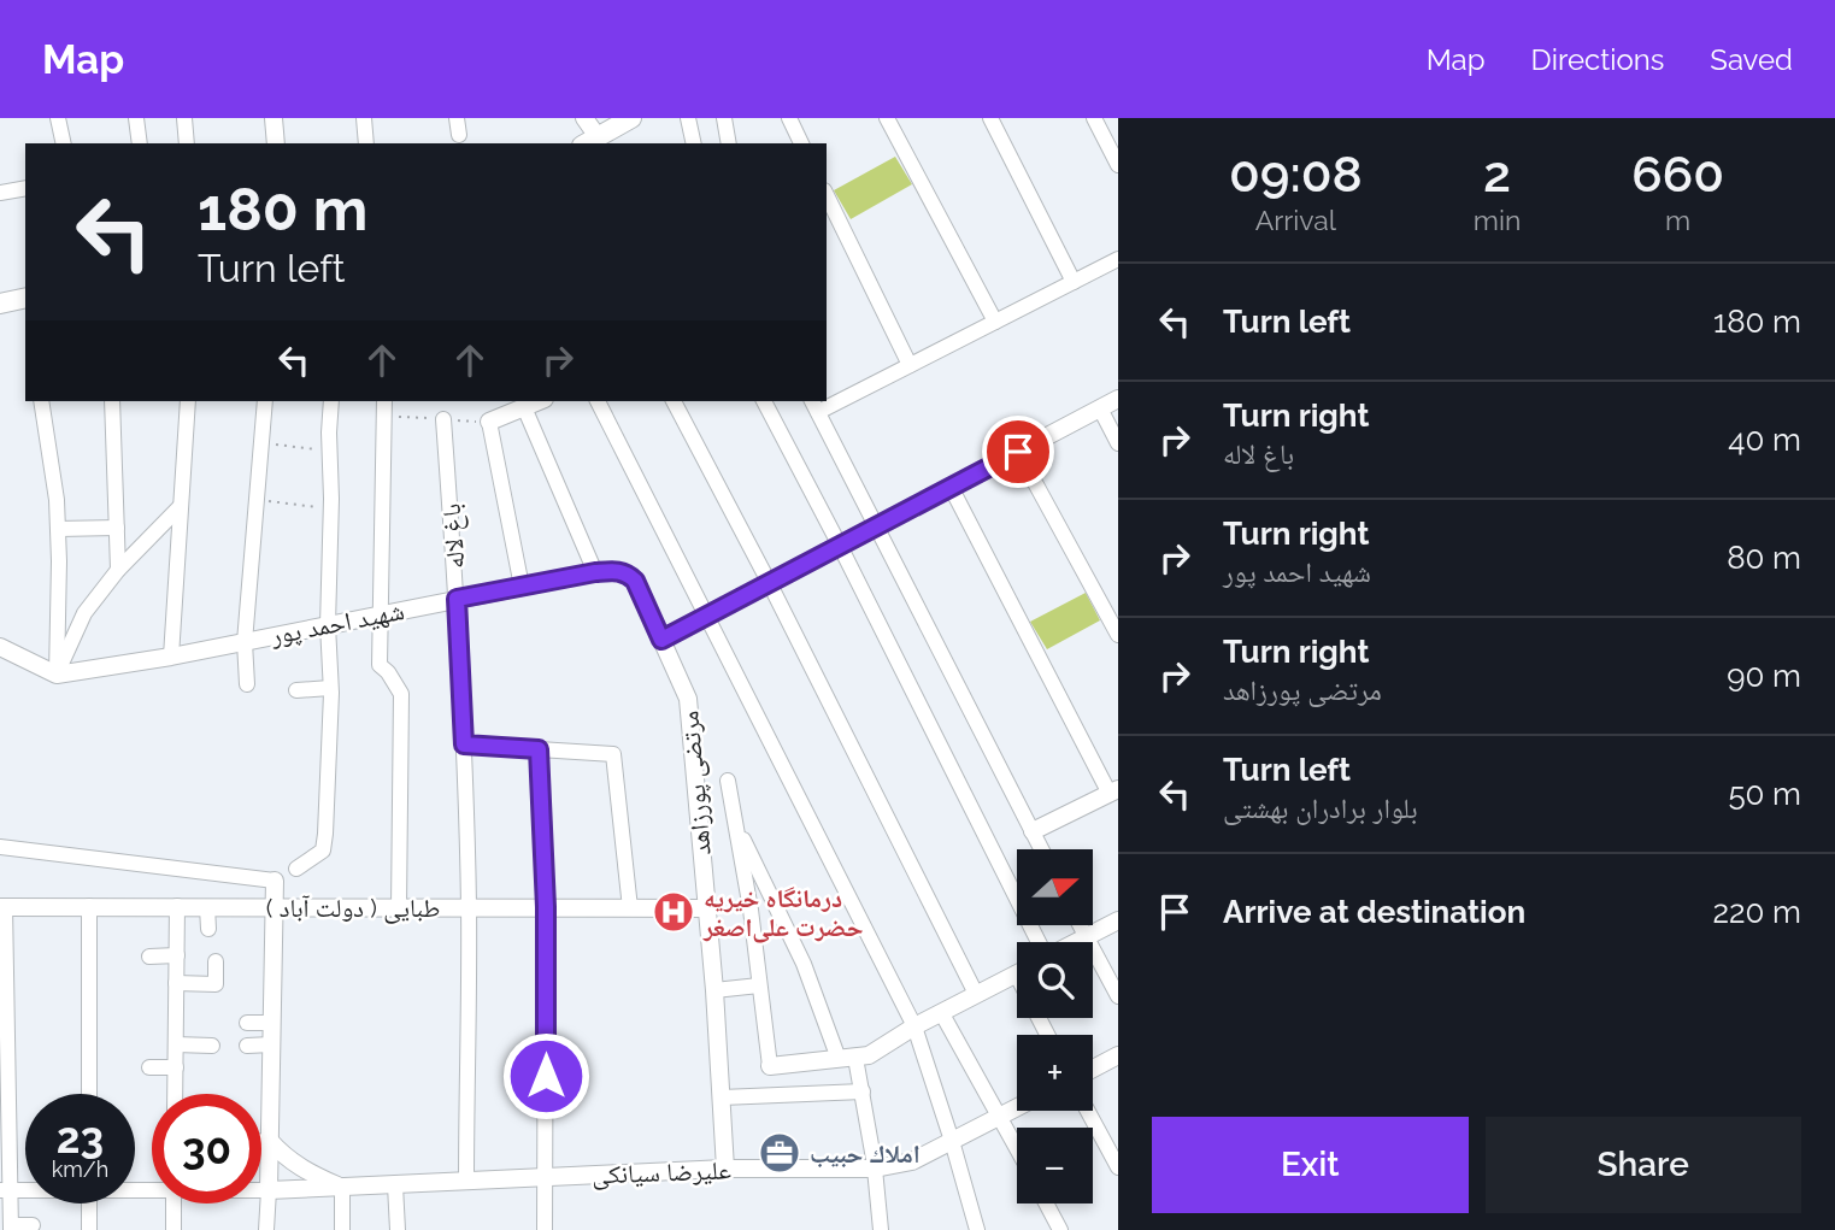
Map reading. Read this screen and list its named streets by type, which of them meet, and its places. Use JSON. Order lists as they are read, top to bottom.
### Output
{
  "streets": {
    "street": [
      "باغ لاله",
      "شهید احمد پور",
      "مرتضی پورزاهد",
      "طبایی ( دولت آباد )",
      "علیرضا سیانکی"
    ]
  },
  "crossings": [
    ["باغ لاله", "شهید احمد پور"],
    ["باغ لاله", "طبایی ( دولت آباد )"],
    ["باغ لاله", "علیرضا سیانکی"],
    ["شهید احمد پور", "مرتضی پورزاهد"],
    ["مرتضی پورزاهد", "طبایی ( دولت آباد )"],
    ["مرتضی پورزاهد", "علیرضا سیانکی"]
  ],
  "places": {
    "hospital": ["درمانگاه خیریه حضرت علی‌اصغر"],
    "office": ["املاك حبيب"]
  },
  "north": "right",
  "page": {
    "header": "Map",
    "nav": ["Map", "Directions", "Saved"],
    "eta": [
      "09:08",
      "Arrival",
      "2",
      "min",
      "660",
      "m"
    ],
    "turn": ["180 m", "Turn left"],
    "list": [
      {
        "name": "Turn left",
        "value": "180 m"
      },
      {
        "name": "Turn right",
        "note": "باغ لاله",
        "value": "40 m"
      },
      {
        "name": "Turn right",
        "note": "شهید احمد پور",
        "value": "80 m"
      },
      {
        "name": "Turn right",
        "note": "مرتضی پورزاهد",
        "value": "90 m"
      },
      {
        "name": "Turn left",
        "note": "بلوار برادران بهشتی",
        "value": "50 m"
      },
      {
        "name": "Arrive at destination",
        "value": "220 m"
      }
    ],
    "map_buttons": ["+", "−"],
    "speed": "23 km/h",
    "limit": "30",
    "buttons": ["Exit", "Share"]
  }
}
